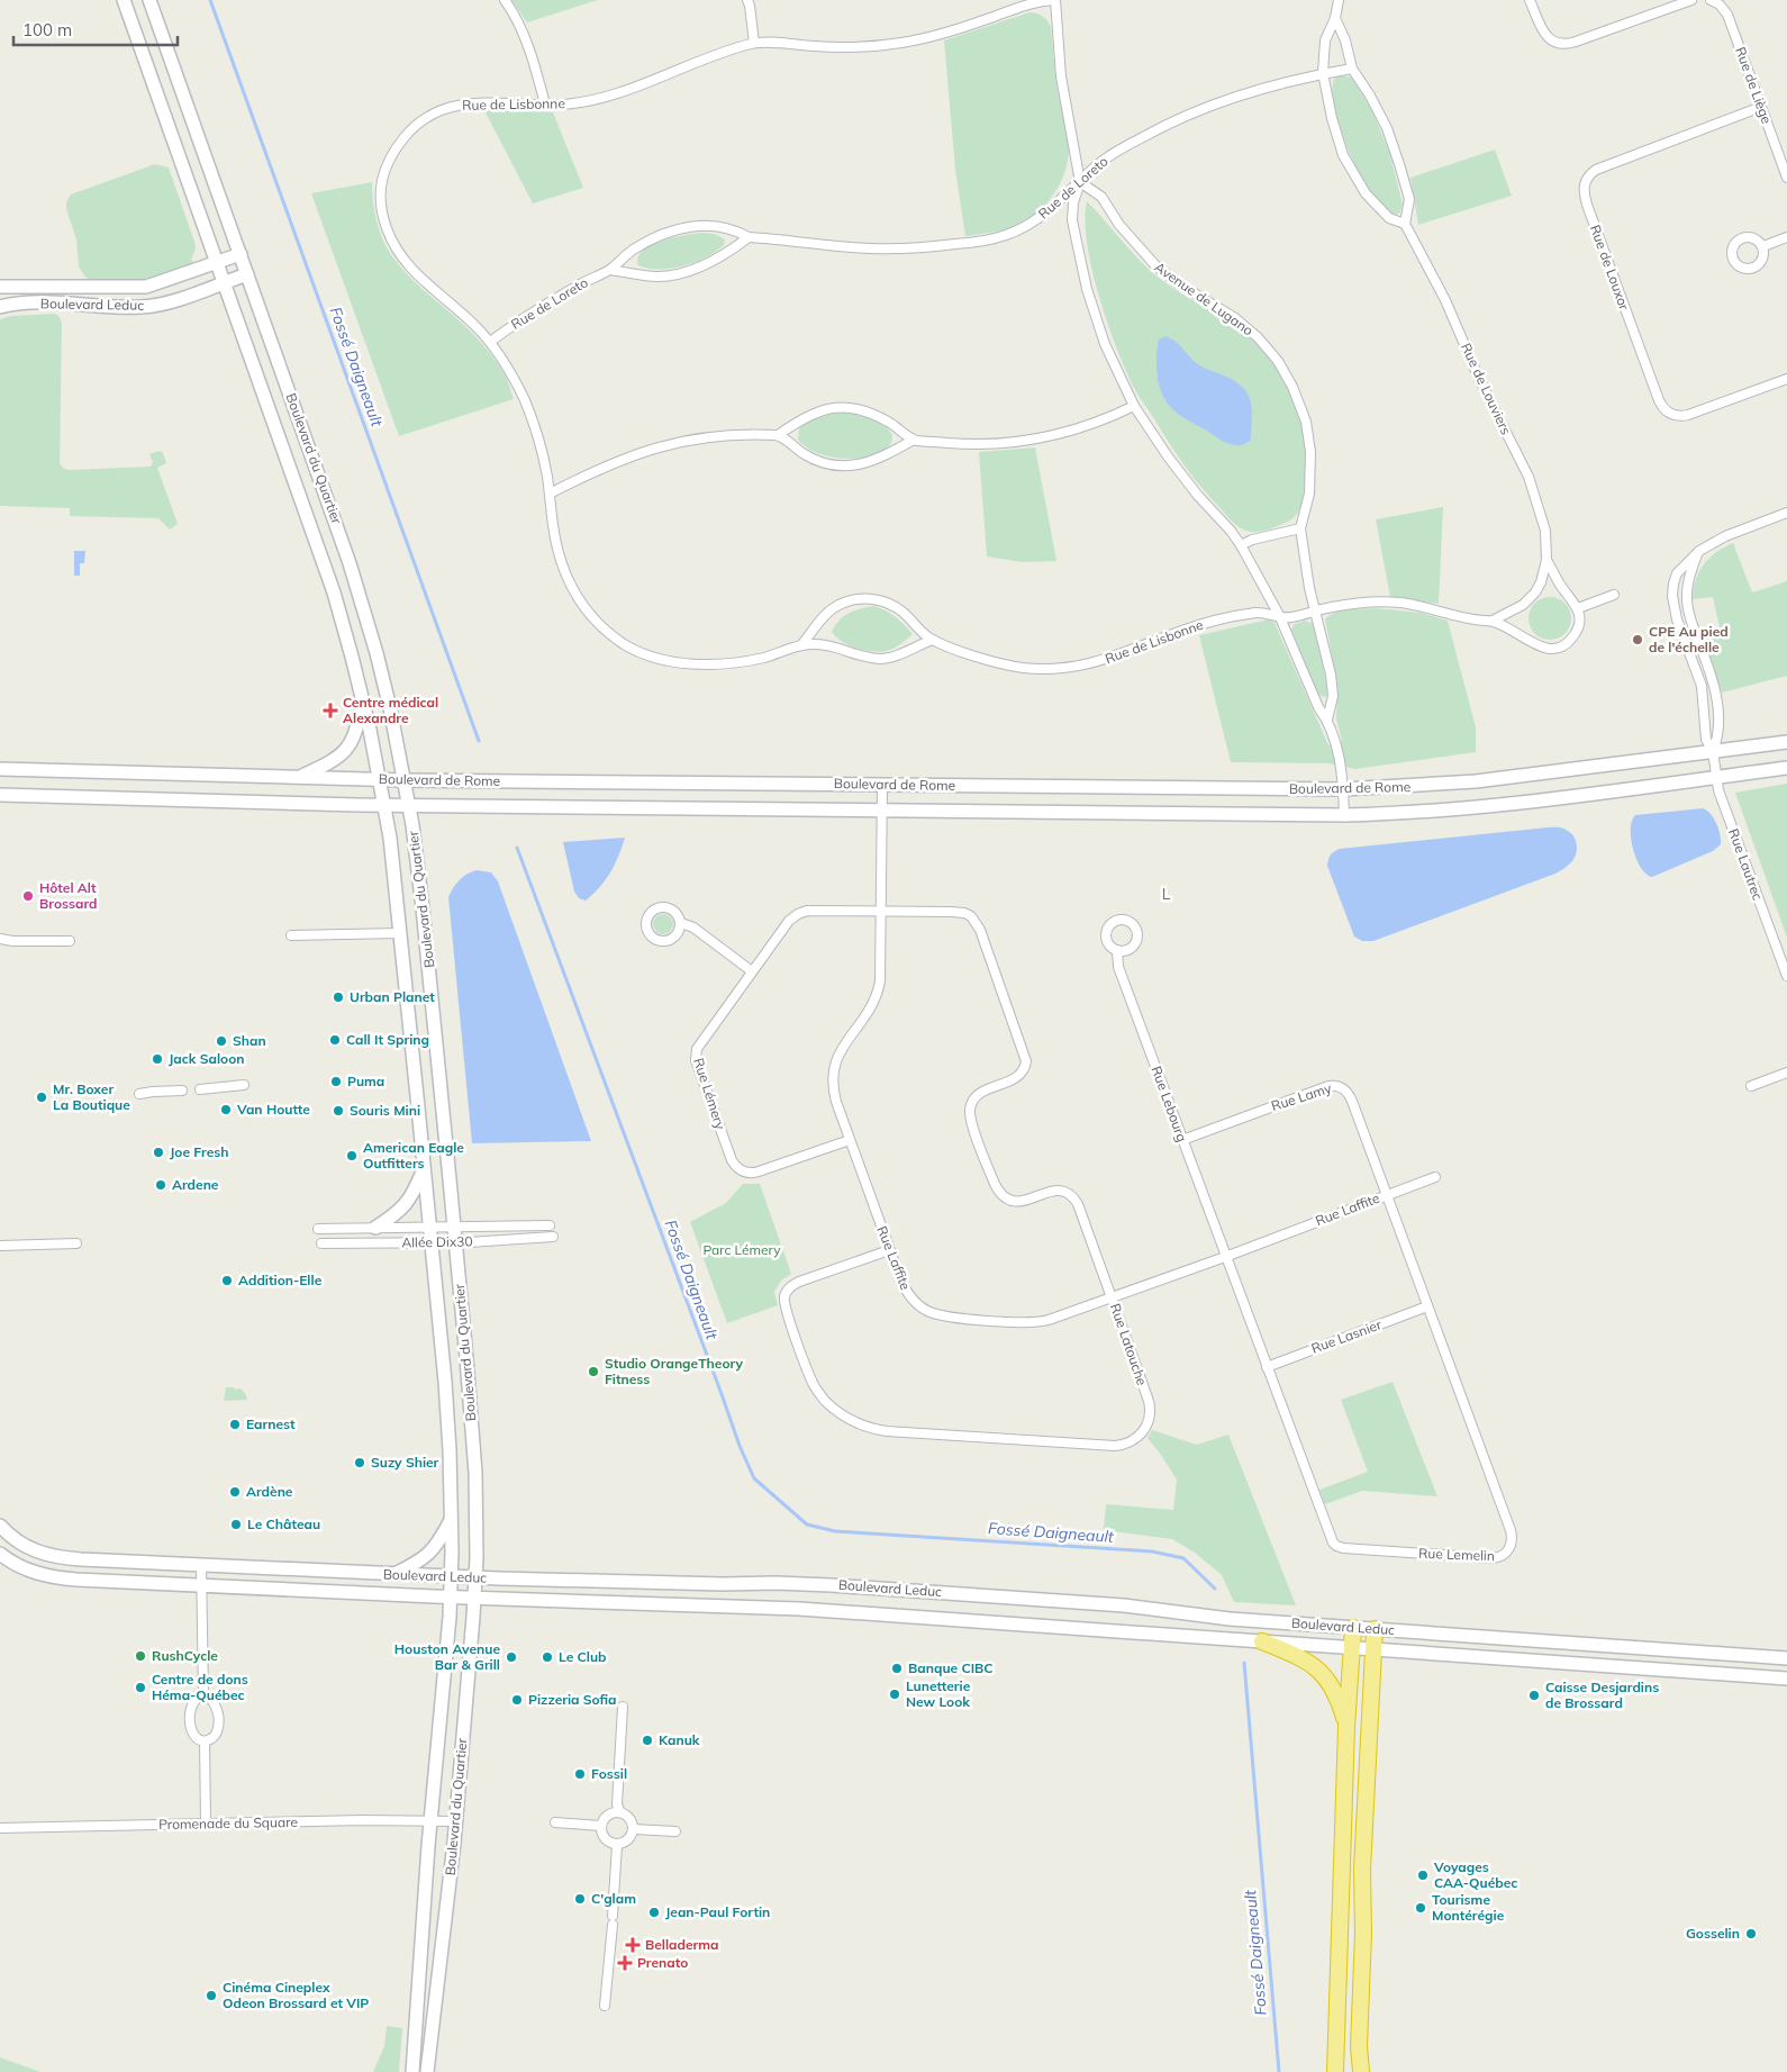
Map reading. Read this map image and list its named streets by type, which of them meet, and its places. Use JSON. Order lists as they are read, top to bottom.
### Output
{
  "streets": {
    "main road": ["Boulevard Leduc", "Boulevard du Quartier", "Boulevard de Rome"],
    "street": [
      "Rue de Liège",
      "Rue de Lisbonne",
      "Rue de Loreto",
      "Rue de Louxor",
      "Avenue de Lugano",
      "Rue de Louviers",
      "Rue Lautrec",
      "Rue Lémery",
      "Rue Lamy",
      "Rue Lebourg",
      "Rue Laffite",
      "Allée Dix30",
      "Rue Lasnier",
      "Rue Latouche",
      "Rue Lemelin",
      "Promenade du Square"
    ]
  },
  "crossings": [
    ["Rue de Liège", "Rue de Louxor"],
    ["Rue de Lisbonne", "Rue de Loreto"],
    ["Rue de Lisbonne", "Avenue de Lugano"],
    ["Rue de Loreto", "Avenue de Lugano"],
    ["Avenue de Lugano", "Boulevard de Rome"],
    ["Boulevard Leduc", "Boulevard du Quartier"],
    ["Boulevard du Quartier", "Boulevard de Rome"],
    ["Boulevard du Quartier", "Allée Dix30"],
    ["Boulevard du Quartier", "Promenade du Square"],
    ["Boulevard de Rome", "Rue Lautrec"],
    ["Boulevard de Rome", "Rue Laffite"],
    ["Rue Lémery", "Rue Laffite"],
    ["Rue Lémery", "Rue Latouche"],
    ["Rue Lamy", "Rue Lebourg"],
    ["Rue Lamy", "Rue Laffite"],
    ["Rue Lamy", "Rue Lemelin"],
    ["Rue Lebourg", "Rue Laffite"],
    ["Rue Lebourg", "Rue Lemelin"],
    ["Rue Laffite", "Rue Latouche"],
    ["Rue Laffite", "Rue Lemelin"],
    ["Rue Lasnier", "Rue Lemelin"]
  ],
  "districts": ["L"],
  "water": ["Fossé Daigneault"],
  "parks": ["Parc Lémery"],
  "places": {
    "other": [
      "CPE Au pied de l'échelle",
      "Hôtel Alt Brossard",
      "Urban Planet",
      "Call It Spring",
      "Shan",
      "Jack Saloon",
      "Puma",
      "Mr. Boxer La Boutique",
      "Van Houtte",
      "Souris Mini",
      "Joe Fresh",
      "American Eagle Outfitters",
      "Ardene",
      "Addition-Elle",
      "Studio OrangeTheory Fitness",
      "Earnest",
      "Suzy Shier",
      "Ardène",
      "Le Château",
      "RushCycle",
      "Houston Avenue Bar & Grill",
      "Le Club",
      "Banque CIBC",
      "Centre de dons Héma-Québec",
      "Lunetterie New Look",
      "Caisse Desjardins de Brossard",
      "Pizzeria Sofia",
      "Kanuk",
      "Fossil",
      "Voyages CAA-Québec",
      "C'glam",
      "Tourisme Montérégie",
      "Jean-Paul Fortin",
      "Gosselin",
      "Cinéma Cineplex Odeon Brossard et VIP"
    ],
    "health": ["Centre médical Alexandre", "Belladerma", "Prenato"]
  },
  "scale_bar": "100 m"
}
